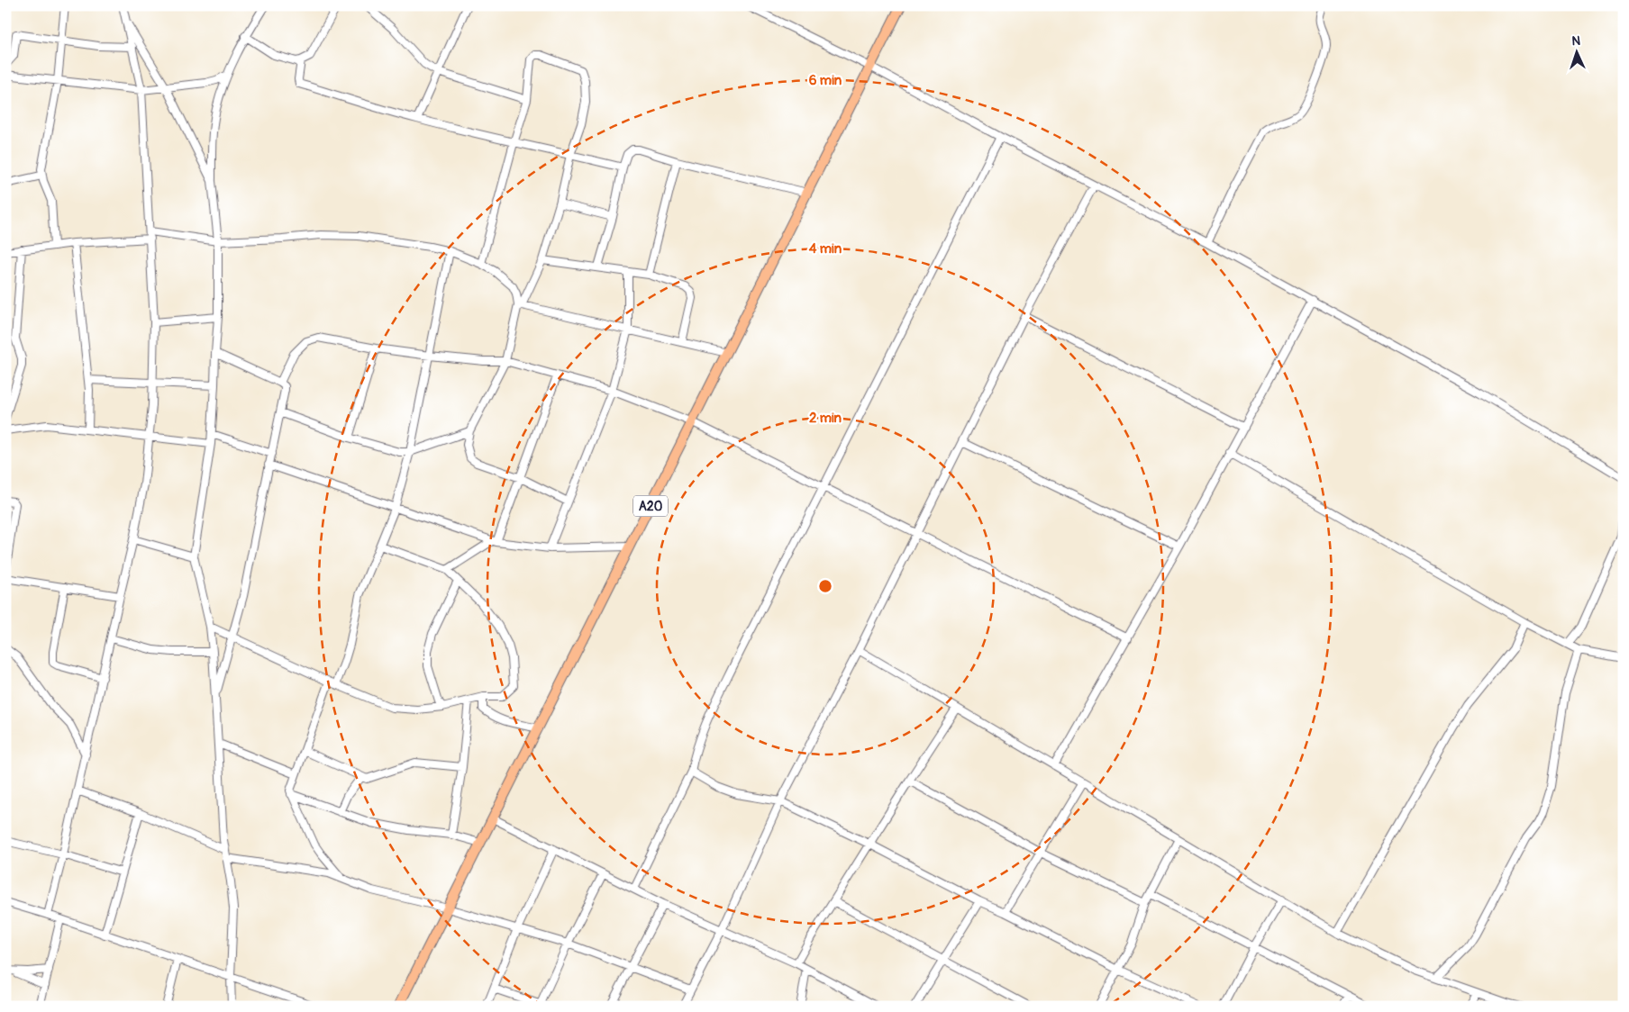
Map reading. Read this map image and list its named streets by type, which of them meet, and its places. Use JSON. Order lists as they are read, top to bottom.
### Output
{
  "streets": {
    "main road": ["A20"]
  },
  "north": "top",
  "rings": ["6 min", "4 min", "2 min"]
}
